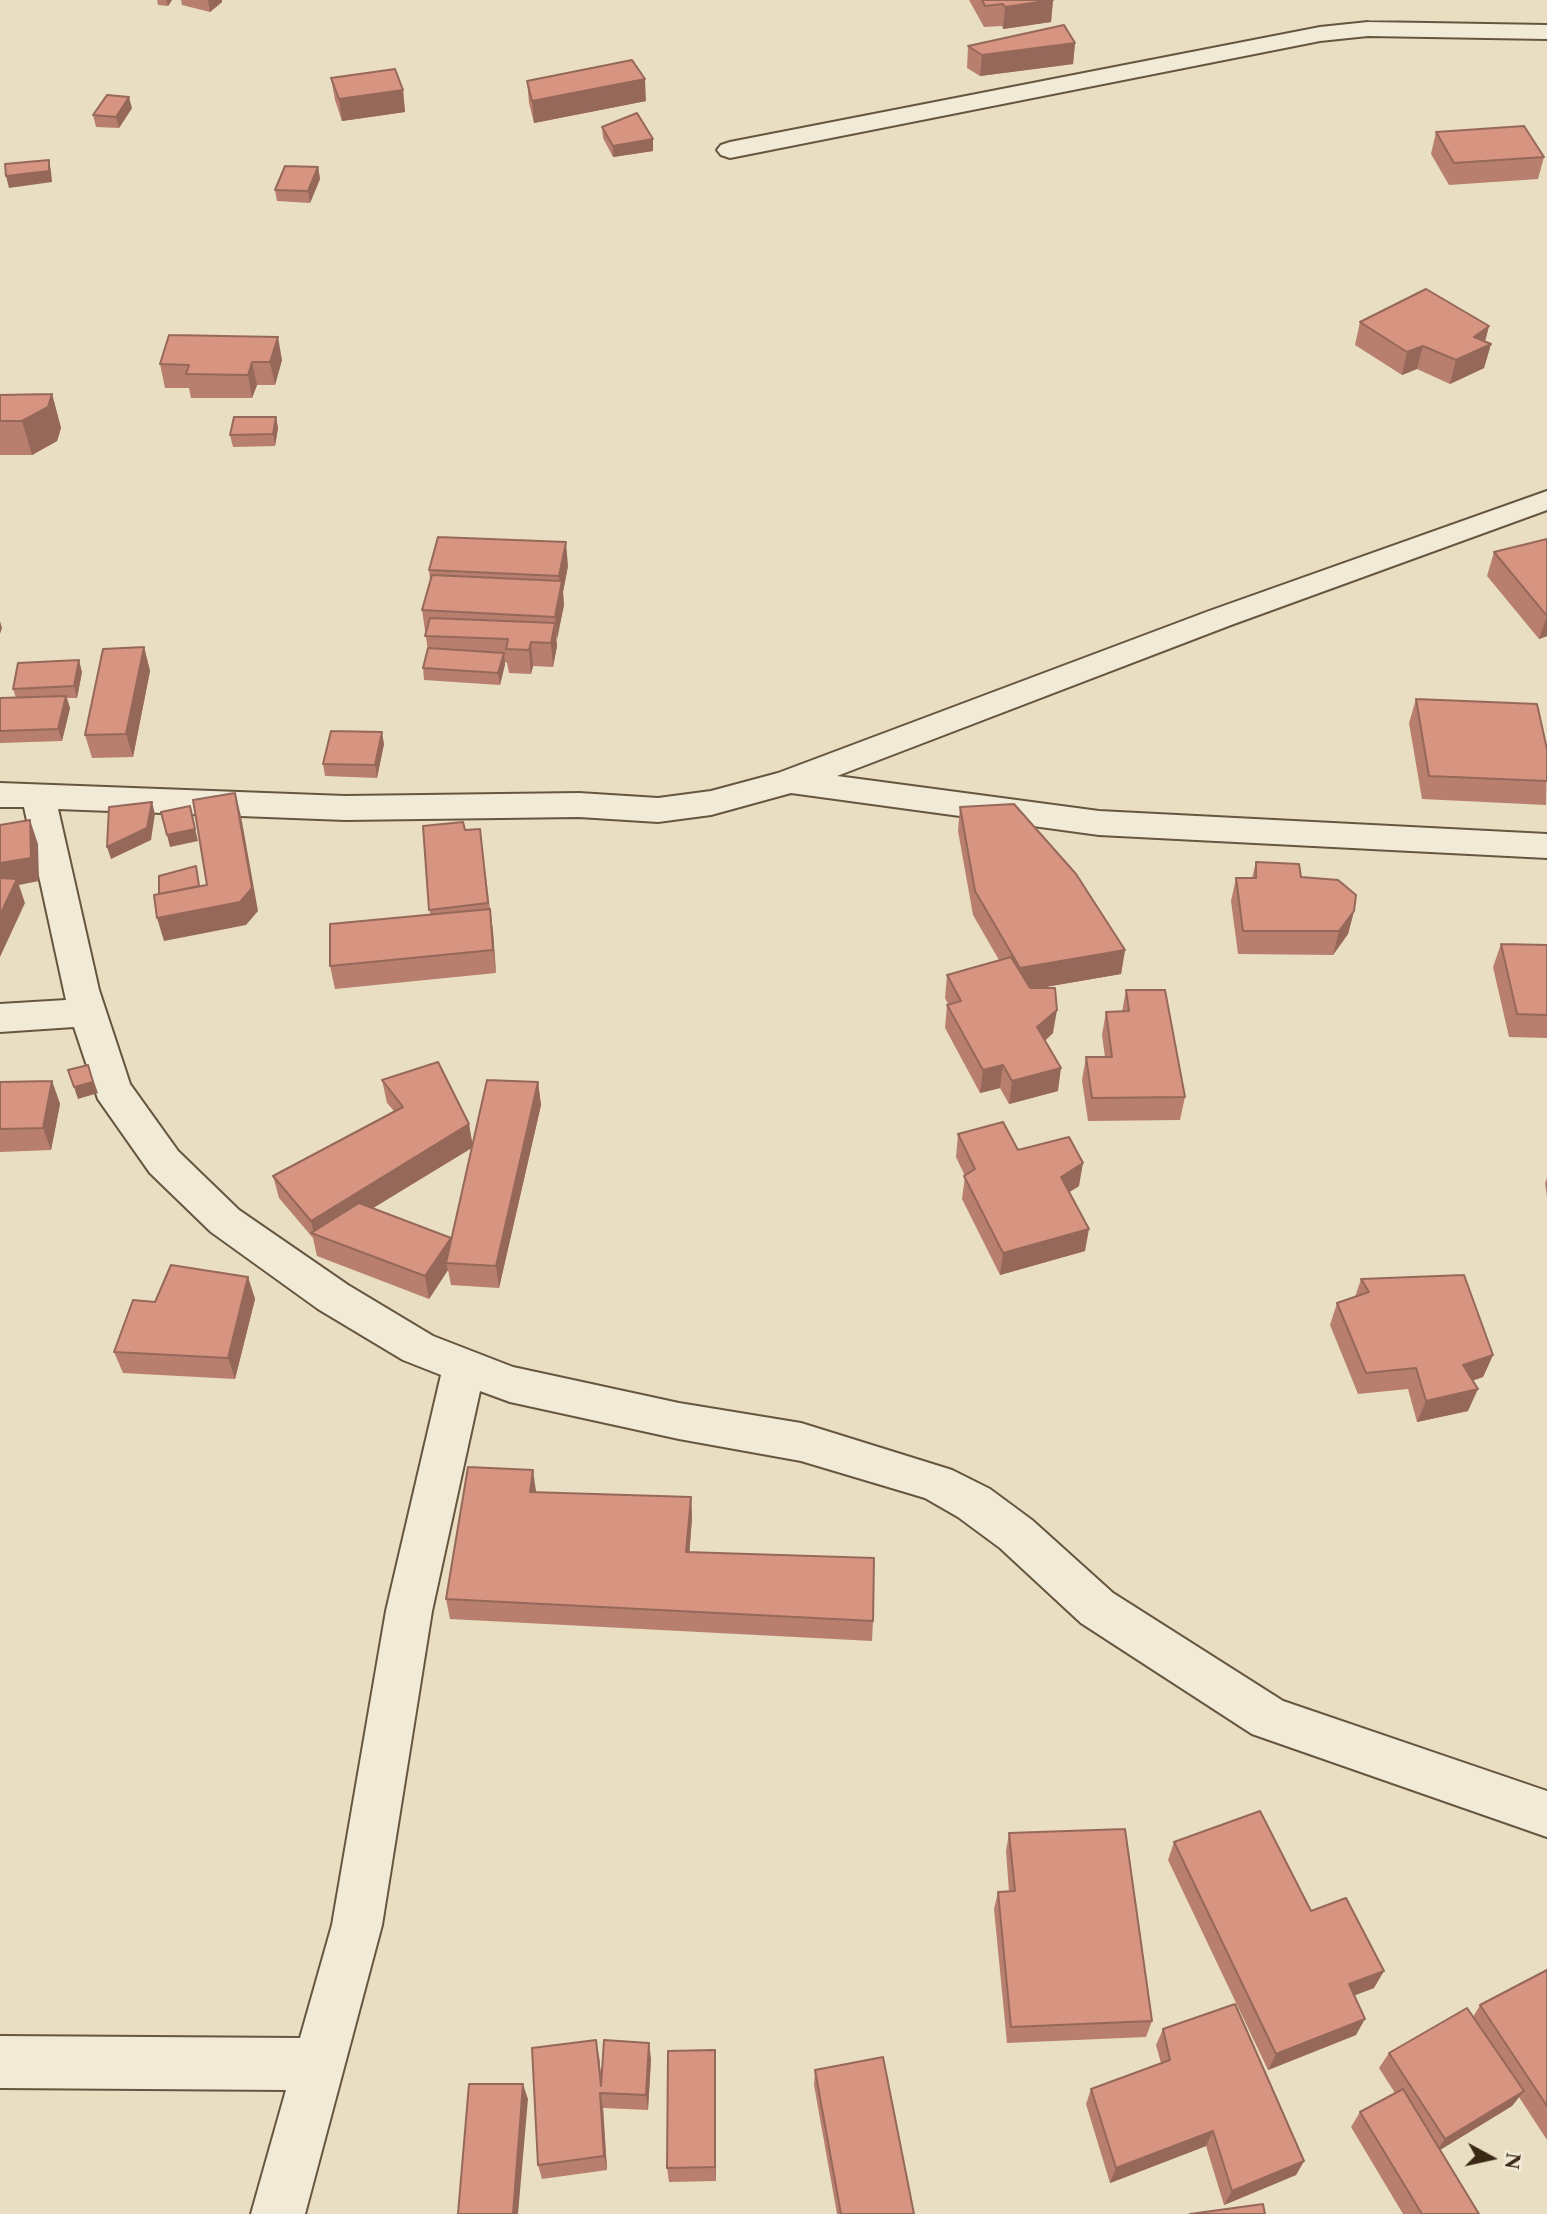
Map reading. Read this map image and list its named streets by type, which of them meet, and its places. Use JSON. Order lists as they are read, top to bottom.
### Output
{
  "north": "right"
}
